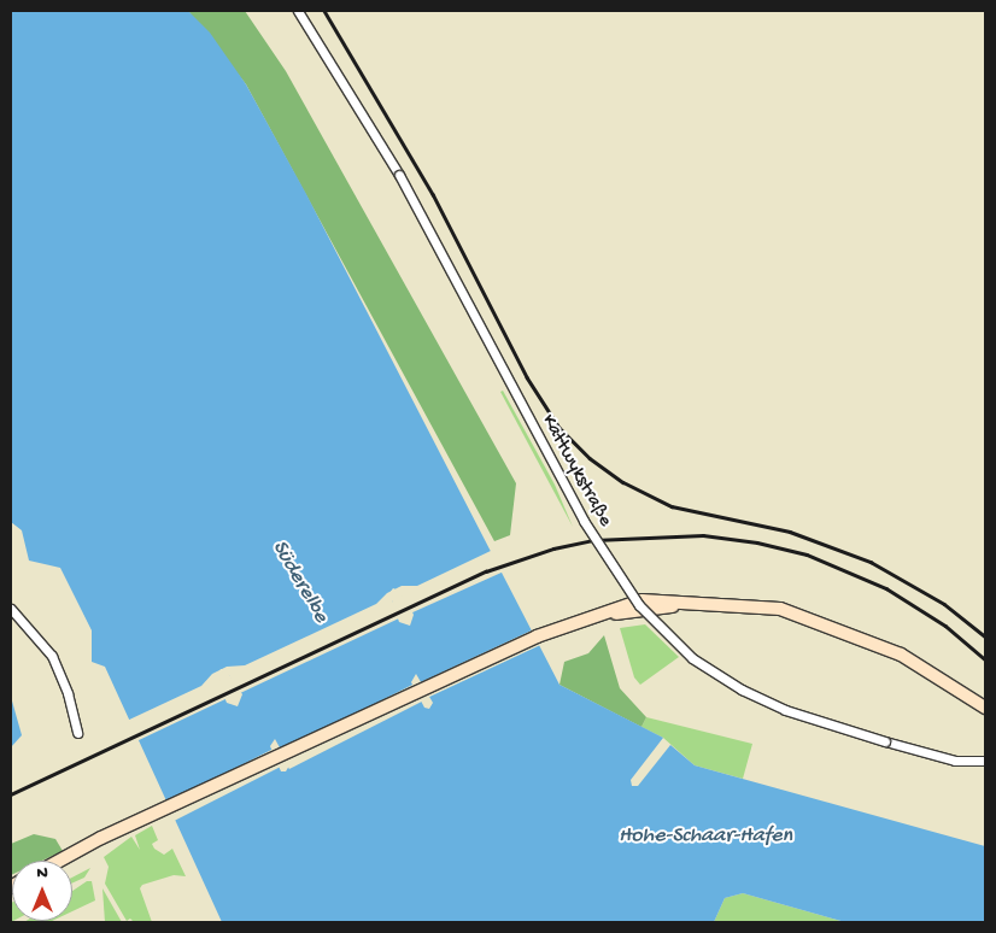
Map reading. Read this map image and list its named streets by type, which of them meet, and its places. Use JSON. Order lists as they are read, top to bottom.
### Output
{
  "streets": {
    "street": ["Kattwykstraße"]
  },
  "water": ["Süderelbe", "Hohe-Schaar-Hafen"],
  "north": "top"
}
